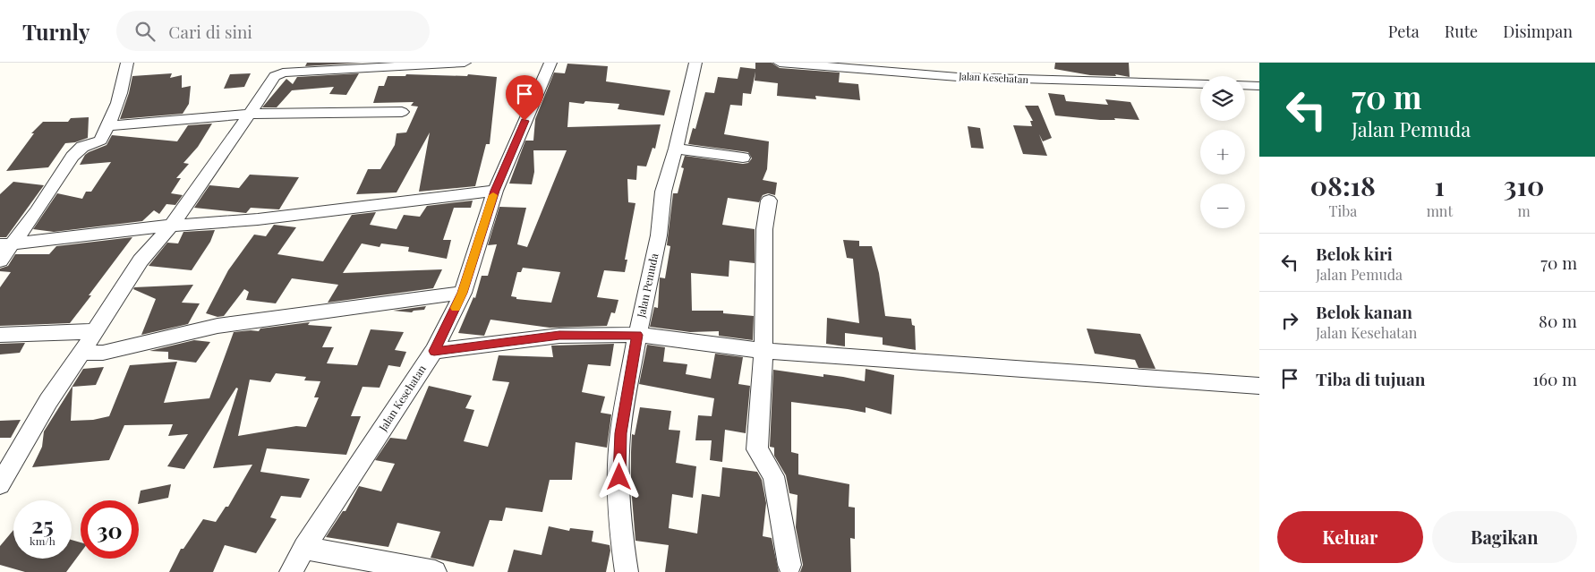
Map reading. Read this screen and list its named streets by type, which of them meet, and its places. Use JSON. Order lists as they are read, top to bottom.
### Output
{
  "streets": {
    "street": ["Jalan Kesehatan", "Jalan Pemuda"]
  },
  "page": {
    "header": "Turnly",
    "search": "Cari di sini",
    "nav": ["Peta", "Rute", "Disimpan"],
    "turn": ["70 m", "Jalan Pemuda"],
    "map_buttons": ["+", "−"],
    "eta": [
      "08:18",
      "Tiba",
      "1",
      "mnt",
      "310",
      "m"
    ],
    "list": [
      {
        "name": "Belok kiri",
        "note": "Jalan Pemuda",
        "value": "70 m"
      },
      {
        "name": "Belok kanan",
        "note": "Jalan Kesehatan",
        "value": "80 m"
      },
      {
        "name": "Tiba di tujuan",
        "value": "160 m"
      }
    ],
    "speed": "25 km/h",
    "limit": "30",
    "buttons": ["Keluar", "Bagikan"]
  }
}
